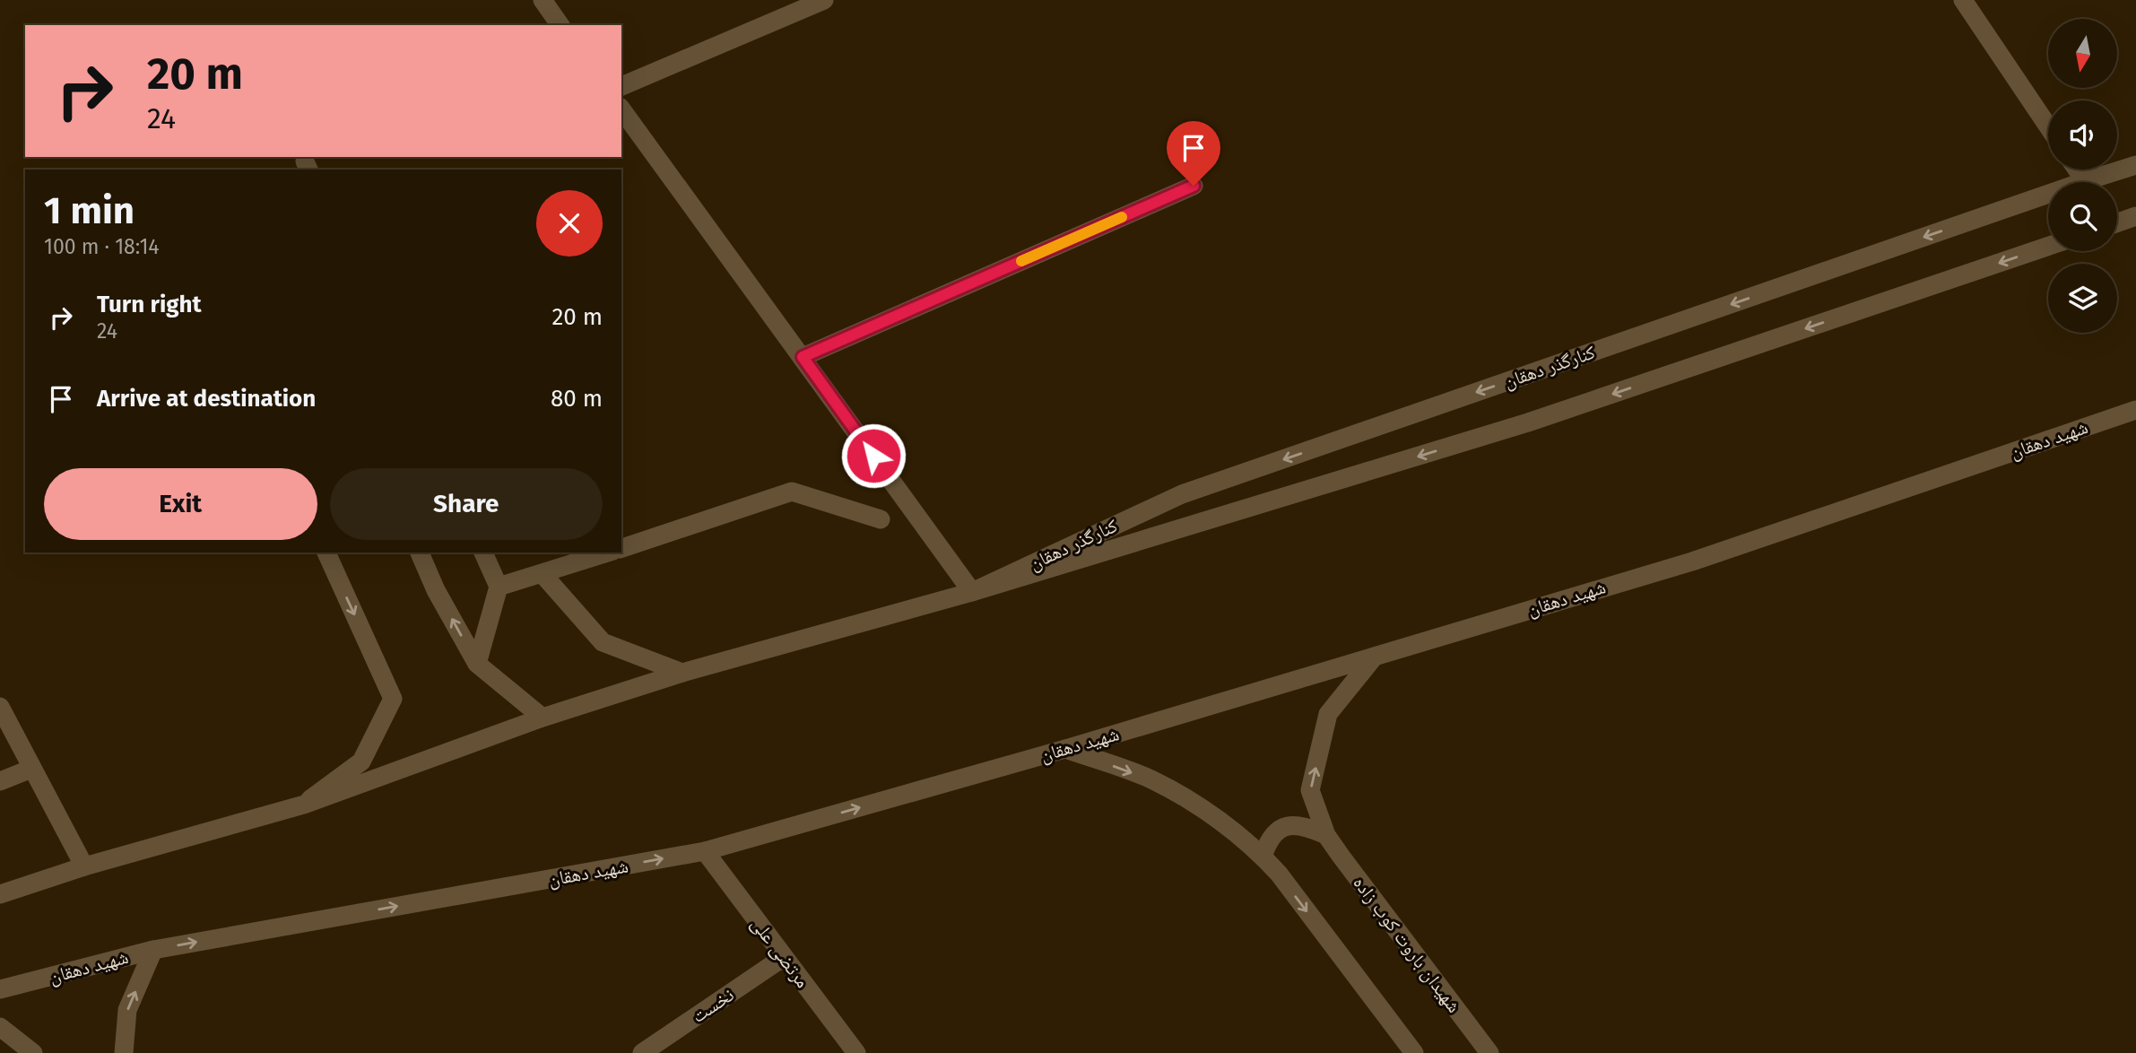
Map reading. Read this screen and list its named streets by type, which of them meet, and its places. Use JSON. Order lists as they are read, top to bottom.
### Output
{
  "streets": {
    "street": [
      "کنارگذر دهقان",
      "شهید دهقان",
      "شهیدان باروت کوب زاده",
      "مرتضی علی",
      "نخست"
    ]
  },
  "crossings": [
    ["شهید دهقان", "شهیدان باروت کوب زاده"],
    ["شهید دهقان", "مرتضی علی"],
    ["مرتضی علی", "نخست"]
  ],
  "one_way": ["شهیدان باروت کوب زاده"],
  "north": "bottom",
  "page": {
    "turn": ["20 m", "24"],
    "heading": ["1 min", "100 m · 18:14"],
    "list": [
      {
        "name": "Turn right",
        "note": "24",
        "value": "20 m"
      },
      {
        "name": "Arrive at destination",
        "value": "80 m"
      }
    ],
    "buttons": ["Exit", "Share"]
  }
}
